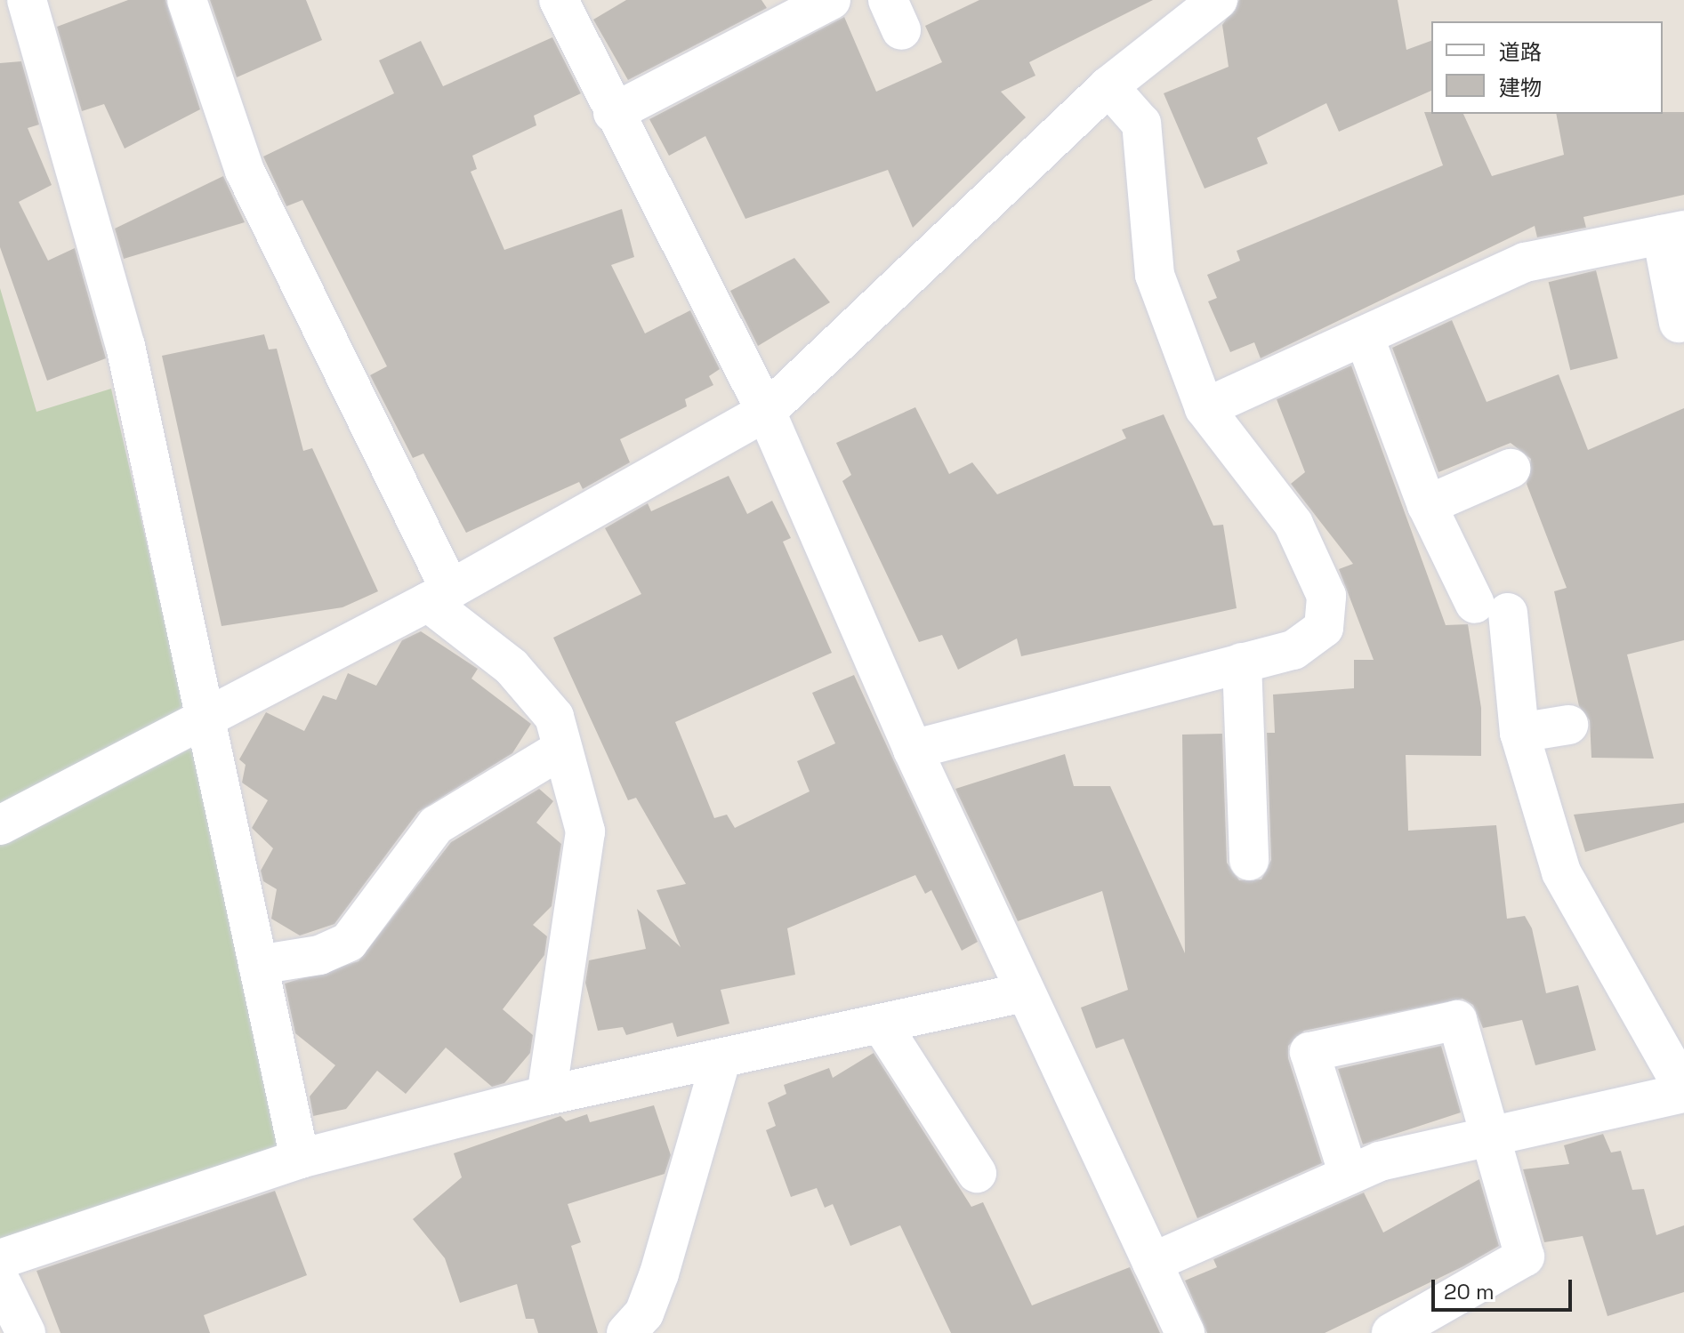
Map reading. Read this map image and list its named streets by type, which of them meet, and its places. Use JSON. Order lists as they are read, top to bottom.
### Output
{
  "legend": ["道路", "建物"],
  "scale_bar": "20 m"
}
